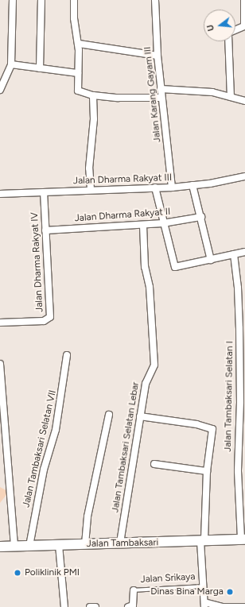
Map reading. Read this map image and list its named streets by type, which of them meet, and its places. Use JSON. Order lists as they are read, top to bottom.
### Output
{
  "streets": {
    "main road": ["Jalan Tambaksari"],
    "street": [
      "Jalan Karang Gayam III",
      "Jalan Dharma Rakyat III",
      "Jalan Dharma Rakyat II",
      "Jalan Dharma Rakyat IV",
      "Jalan Tambaksari Selatan I",
      "Jalan Tambaksari Selatan Lebar",
      "Jalan Tambaksari Selatan VII"
    ],
    "lane": ["Jalan Srikaya"]
  },
  "crossings": [
    ["Jalan Karang Gayam III", "Jalan Dharma Rakyat III"],
    ["Jalan Dharma Rakyat III", "Jalan Dharma Rakyat IV"],
    ["Jalan Dharma Rakyat II", "Jalan Dharma Rakyat IV"],
    ["Jalan Dharma Rakyat II", "Jalan Tambaksari Selatan Lebar"],
    ["Jalan Tambaksari Selatan I", "Jalan Tambaksari"],
    ["Jalan Tambaksari Selatan Lebar", "Jalan Tambaksari"],
    ["Jalan Tambaksari Selatan VII", "Jalan Tambaksari"]
  ],
  "places": ["Poliklinik PMI", "Dinas Bina Marga"],
  "north": "left"
}
